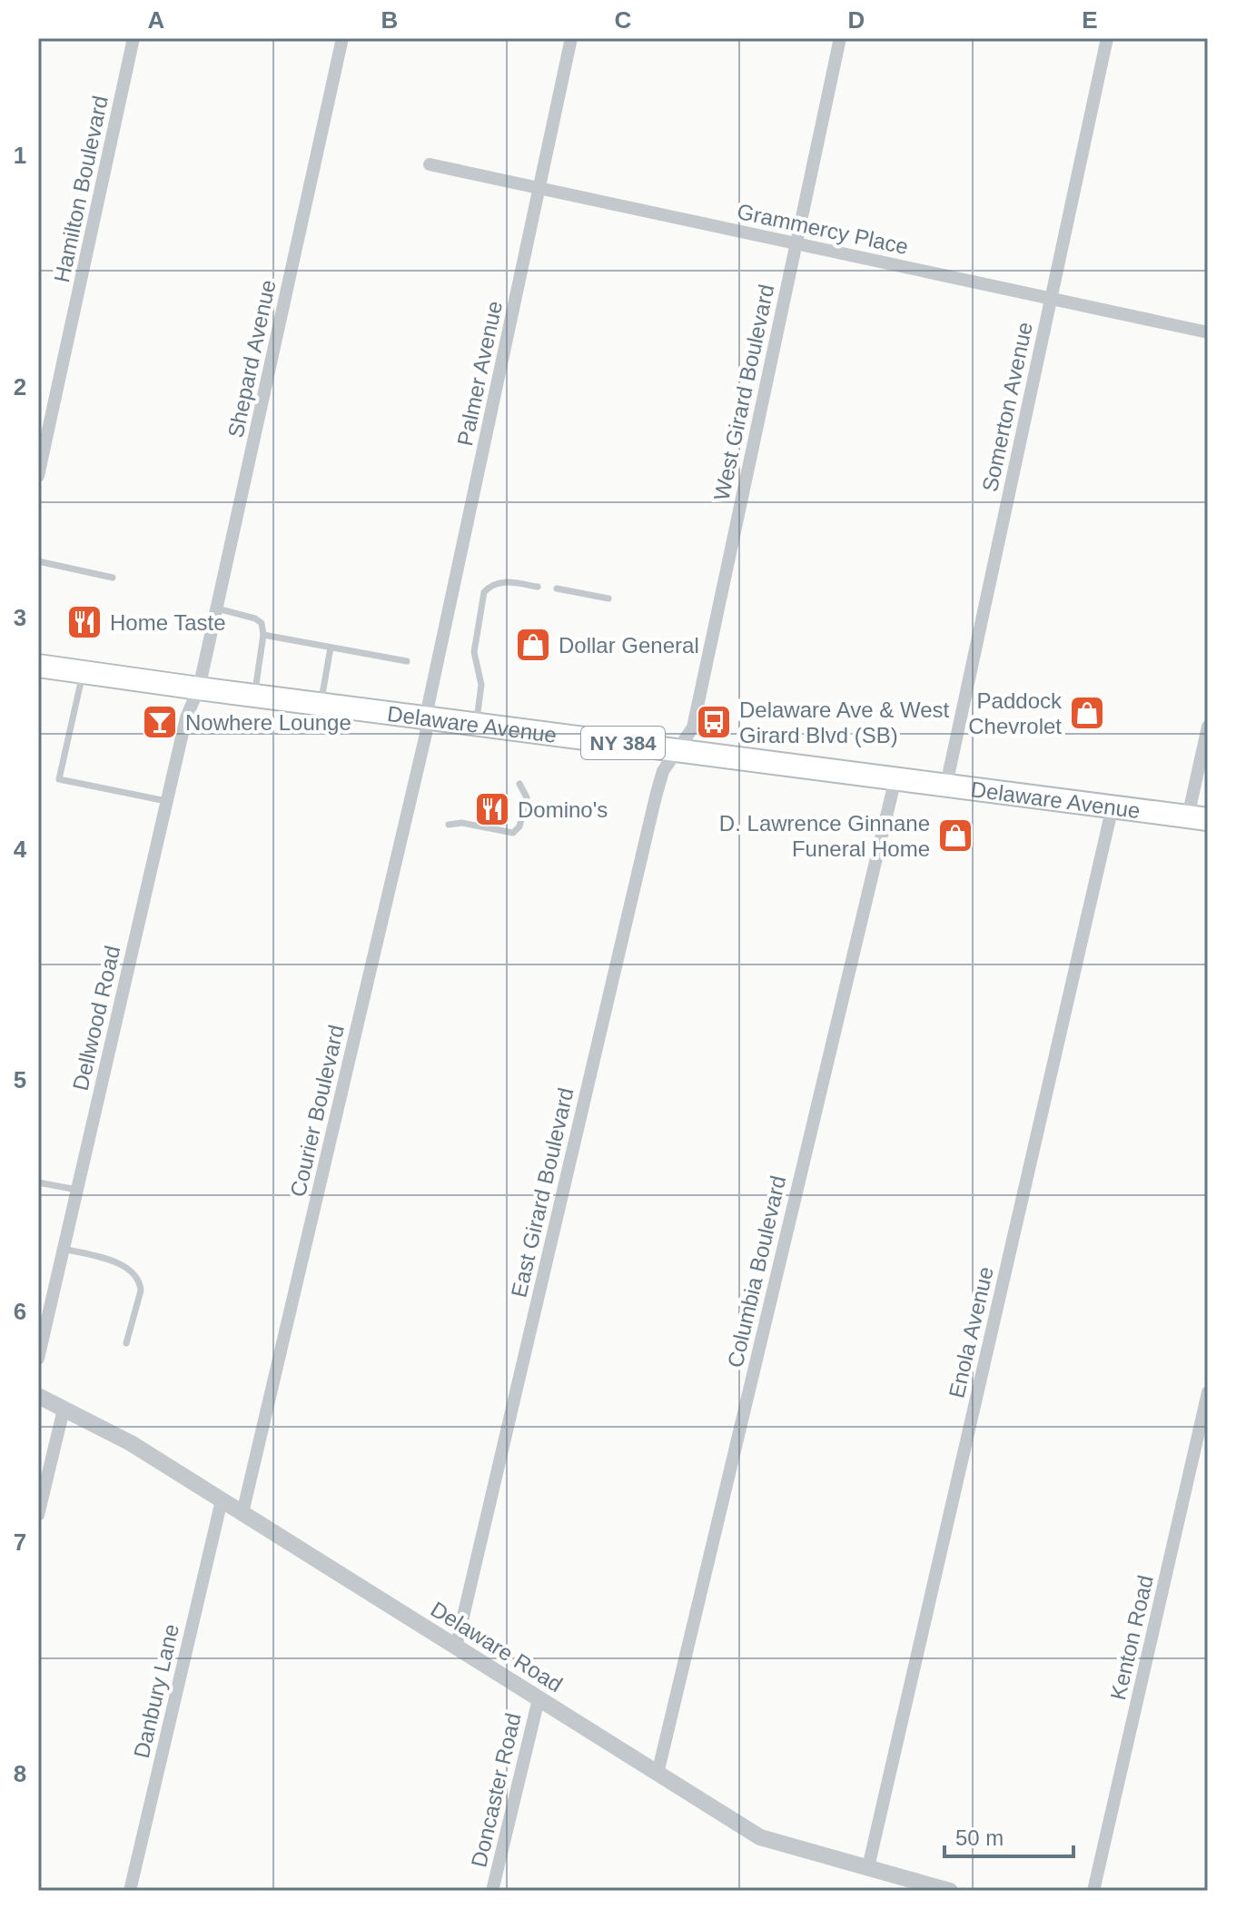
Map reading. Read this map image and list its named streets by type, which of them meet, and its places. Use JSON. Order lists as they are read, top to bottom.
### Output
{
  "streets": {
    "main road": ["Delaware Avenue", "NY 384"],
    "street": [
      "Hamilton Boulevard",
      "Grammercy Place",
      "Shepard Avenue",
      "Palmer Avenue",
      "West Girard Boulevard",
      "Somerton Avenue",
      "Dellwood Road",
      "Courier Boulevard",
      "East Girard Boulevard",
      "Columbia Boulevard",
      "Enola Avenue",
      "Kenton Road",
      "Delaware Road",
      "Danbury Lane",
      "Doncaster Road"
    ]
  },
  "crossings": [
    ["Grammercy Place", "Palmer Avenue"],
    ["Grammercy Place", "West Girard Boulevard"],
    ["Grammercy Place", "Somerton Avenue"],
    ["Shepard Avenue", "Delaware Avenue"],
    ["Shepard Avenue", "Dellwood Road"],
    ["Palmer Avenue", "Delaware Avenue"],
    ["Palmer Avenue", "Courier Boulevard"],
    ["West Girard Boulevard", "Delaware Avenue"],
    ["West Girard Boulevard", "East Girard Boulevard"],
    ["Somerton Avenue", "Delaware Avenue"],
    ["Delaware Avenue", "Dellwood Road"],
    ["Delaware Avenue", "Courier Boulevard"],
    ["Delaware Avenue", "East Girard Boulevard"],
    ["Delaware Avenue", "Columbia Boulevard"],
    ["Delaware Avenue", "Enola Avenue"],
    ["Courier Boulevard", "Delaware Road"],
    ["East Girard Boulevard", "Delaware Road"],
    ["Columbia Boulevard", "Delaware Road"],
    ["Enola Avenue", "Delaware Road"],
    ["Delaware Road", "Danbury Lane"],
    ["Delaware Road", "Doncaster Road"]
  ],
  "places": {
    "restaurant": ["Home Taste", "Domino's"],
    "shop": ["Dollar General", "Paddock Chevrolet", "D. Lawrence Ginnane Funeral Home"],
    "bar": ["Nowhere Lounge"],
    "bus stop": ["Delaware Ave & West Girard Blvd (SB)"]
  },
  "scale_bar": "50 m",
  "grid": {
    "columns": [
      "A",
      "B",
      "C",
      "D",
      "E"
    ],
    "rows": [
      "1",
      "2",
      "3",
      "4",
      "5",
      "6",
      "7",
      "8"
    ]
  }
}
